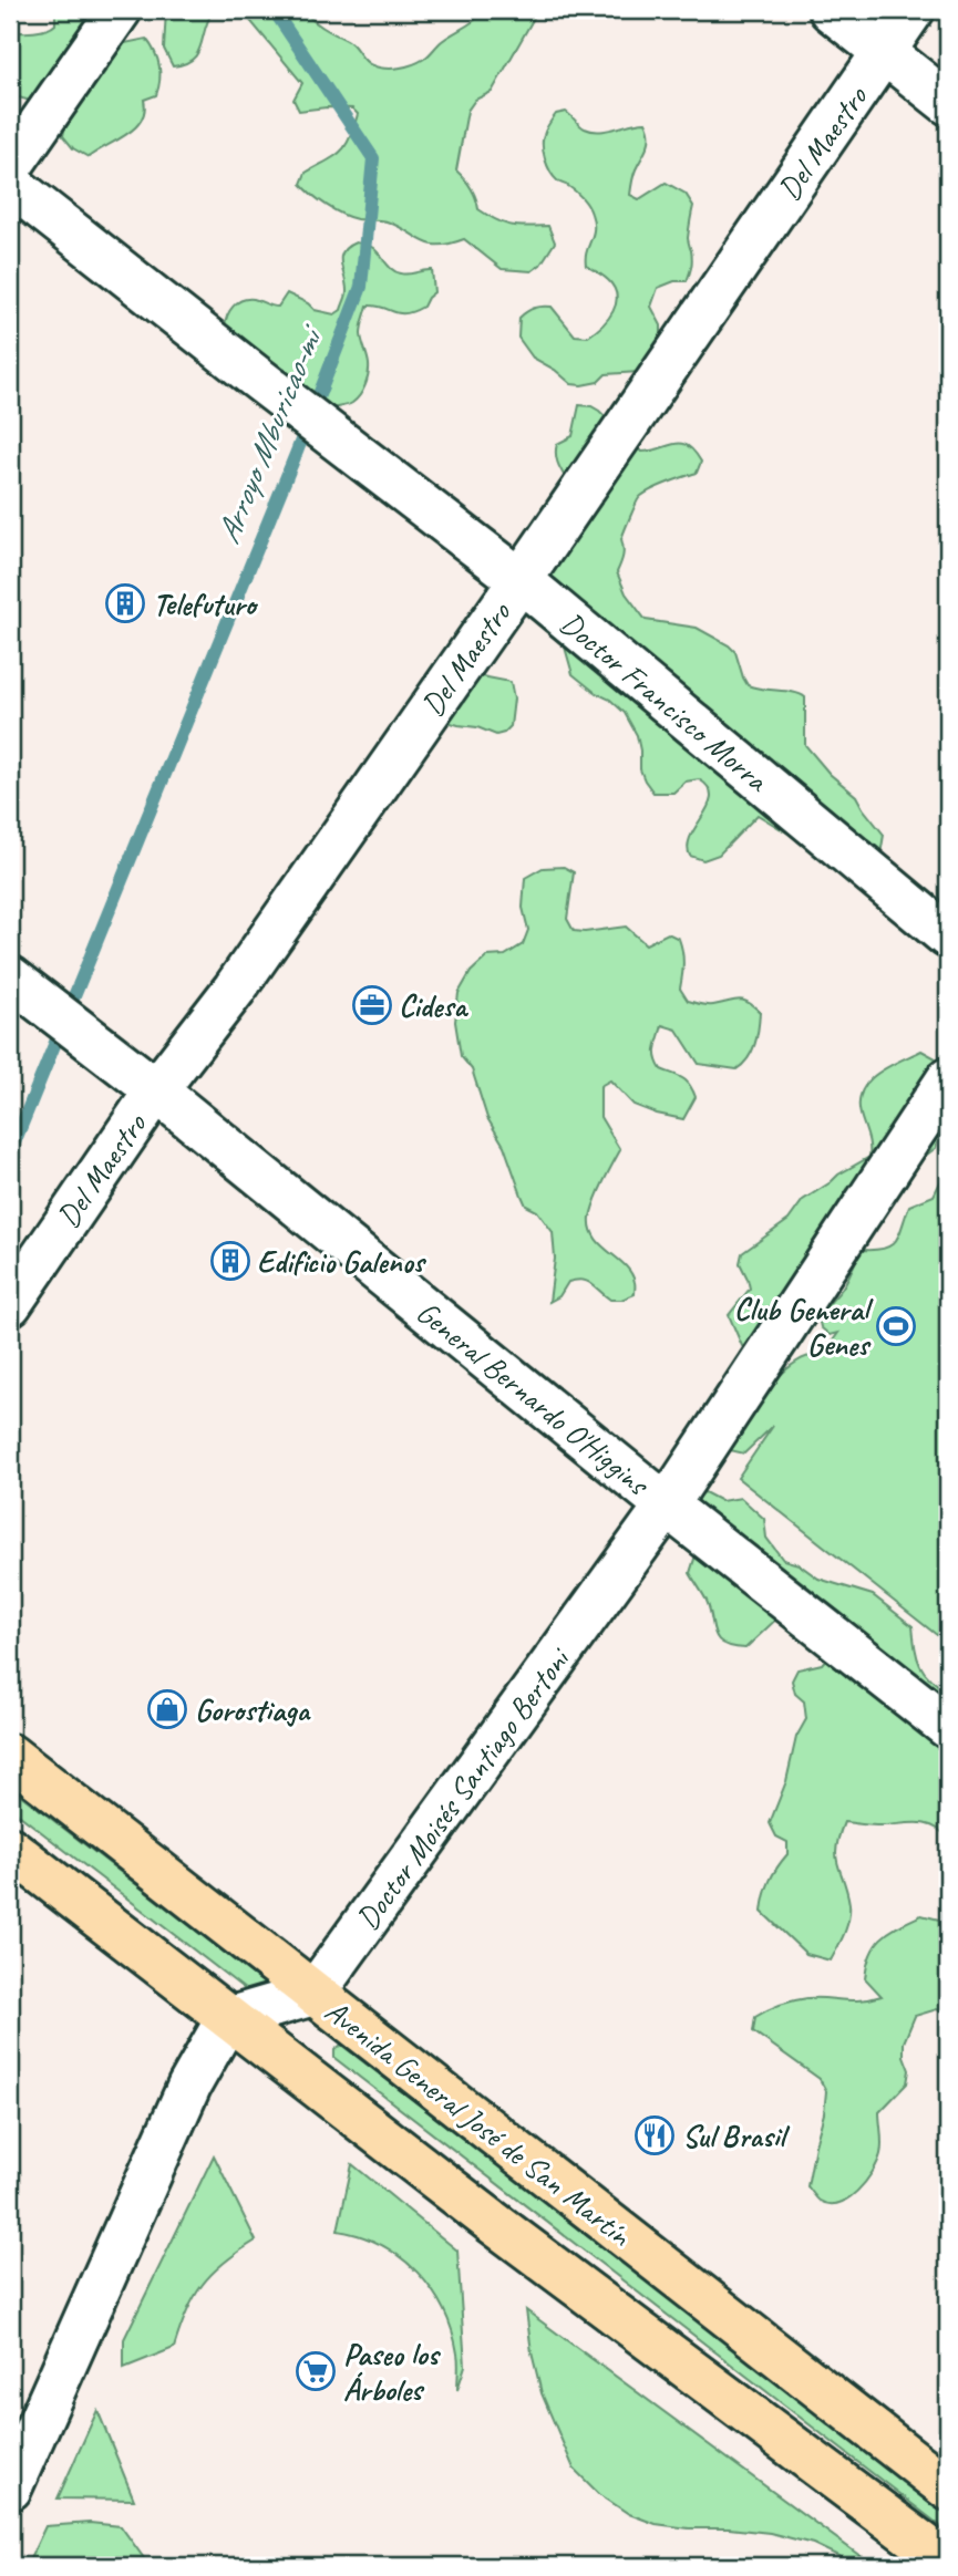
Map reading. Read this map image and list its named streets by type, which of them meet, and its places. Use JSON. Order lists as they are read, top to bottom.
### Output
{
  "streets": {
    "highway": ["Avenida General José de San Martín"],
    "street": [
      "Del Maestro",
      "Doctor Francisco Morra",
      "General Bernardo O'Higgins",
      "Doctor Moisés Santiago Bertoni"
    ]
  },
  "crossings": [
    ["Del Maestro", "Doctor Francisco Morra"],
    ["Del Maestro", "General Bernardo O'Higgins"],
    ["General Bernardo O'Higgins", "Doctor Moisés Santiago Bertoni"],
    ["Doctor Moisés Santiago Bertoni", "Avenida General José de San Martín"]
  ],
  "water": ["Arroyo Mburicao-mi"],
  "places": {
    "building": ["Telefuturo", "Edificio Galenos"],
    "office": ["Cidesa"],
    "sports": ["Club General Genes"],
    "shop": ["Gorostiaga"],
    "restaurant": ["Sul Brasil"],
    "supermarket": ["Paseo los Árboles"]
  }
}
